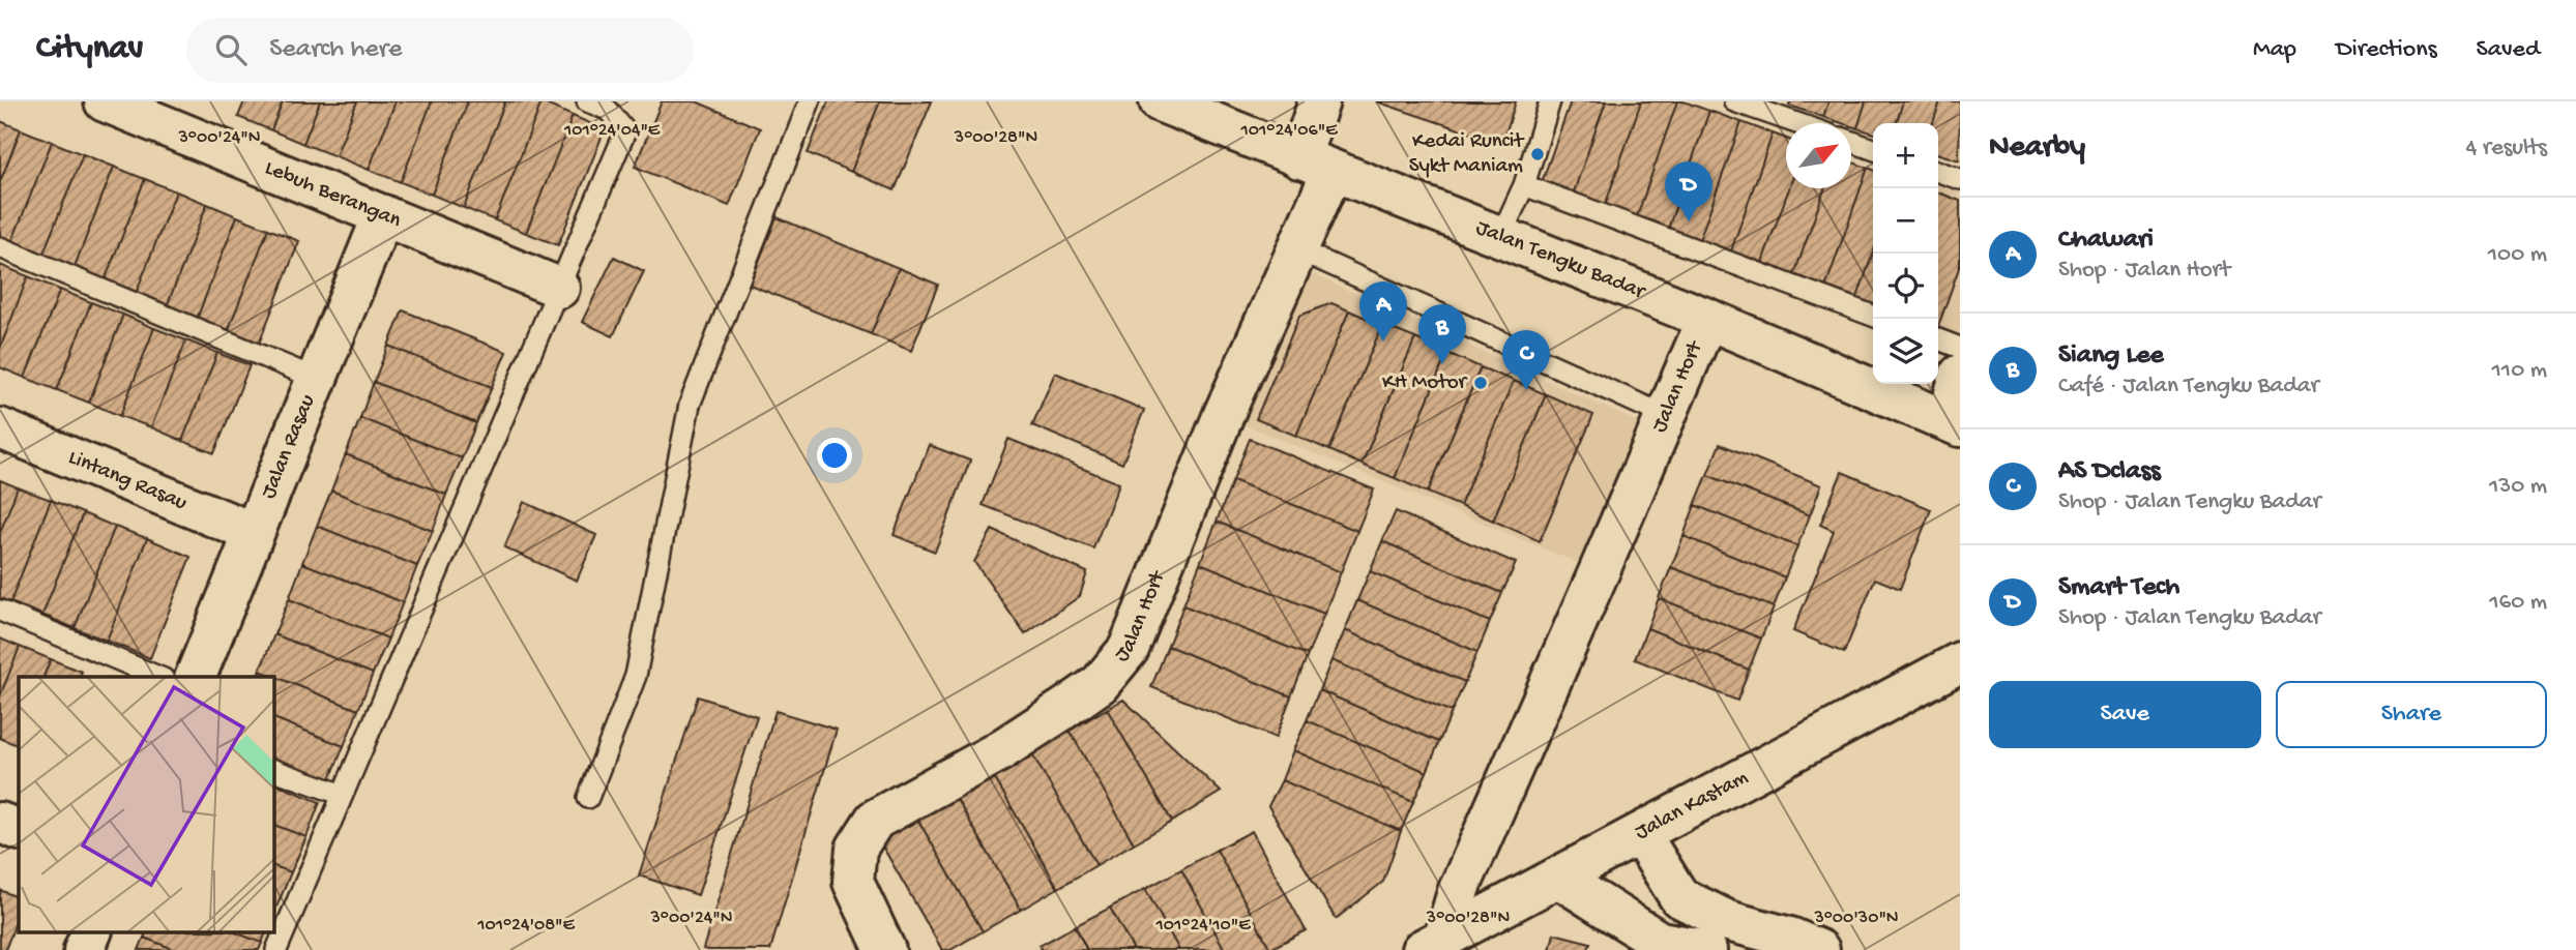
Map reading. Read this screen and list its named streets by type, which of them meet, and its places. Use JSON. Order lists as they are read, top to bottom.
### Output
{
  "streets": {
    "street": [
      "Lebuh Berangan",
      "Jalan Tengku Badar",
      "Jalan Hort",
      "Jalan Rasau",
      "Lintang Rasau",
      "Jalan Kastam"
    ]
  },
  "crossings": [
    ["Lebuh Berangan", "Jalan Rasau"],
    ["Jalan Tengku Badar", "Jalan Hort"],
    ["Jalan Hort", "Jalan Kastam"],
    ["Jalan Rasau", "Lintang Rasau"]
  ],
  "places": ["Kedai Runcit Sykt Maniam", "KH Motor"],
  "north": "top right",
  "page": {
    "header": "Citynav",
    "search": "Search here",
    "nav": ["Map", "Directions", "Saved"],
    "heading": ["Nearby", "4 results"],
    "map_buttons": ["+", "−"],
    "pins": [
      "D",
      "A",
      "B",
      "C"
    ],
    "list": [
      {
        "mark": "A",
        "name": "Chawari",
        "note": "Shop · Jalan Hort",
        "value": "100 m"
      },
      {
        "mark": "B",
        "name": "Siang Lee",
        "note": "Café · Jalan Tengku Badar",
        "value": "110 m"
      },
      {
        "mark": "C",
        "name": "AS Dclass",
        "note": "Shop · Jalan Tengku Badar",
        "value": "130 m"
      },
      {
        "mark": "D",
        "name": "Smart Tech",
        "note": "Shop · Jalan Tengku Badar",
        "value": "160 m"
      }
    ],
    "buttons": ["Save", "Share"]
  },
  "coordinates": [
    "101°24'04\"E",
    "101°24'06\"E",
    "3°00'24\"N",
    "3°00'28\"N",
    "3°00'30\"N",
    "101°24'08\"E",
    "101°24'10\"E"
  ]
}
